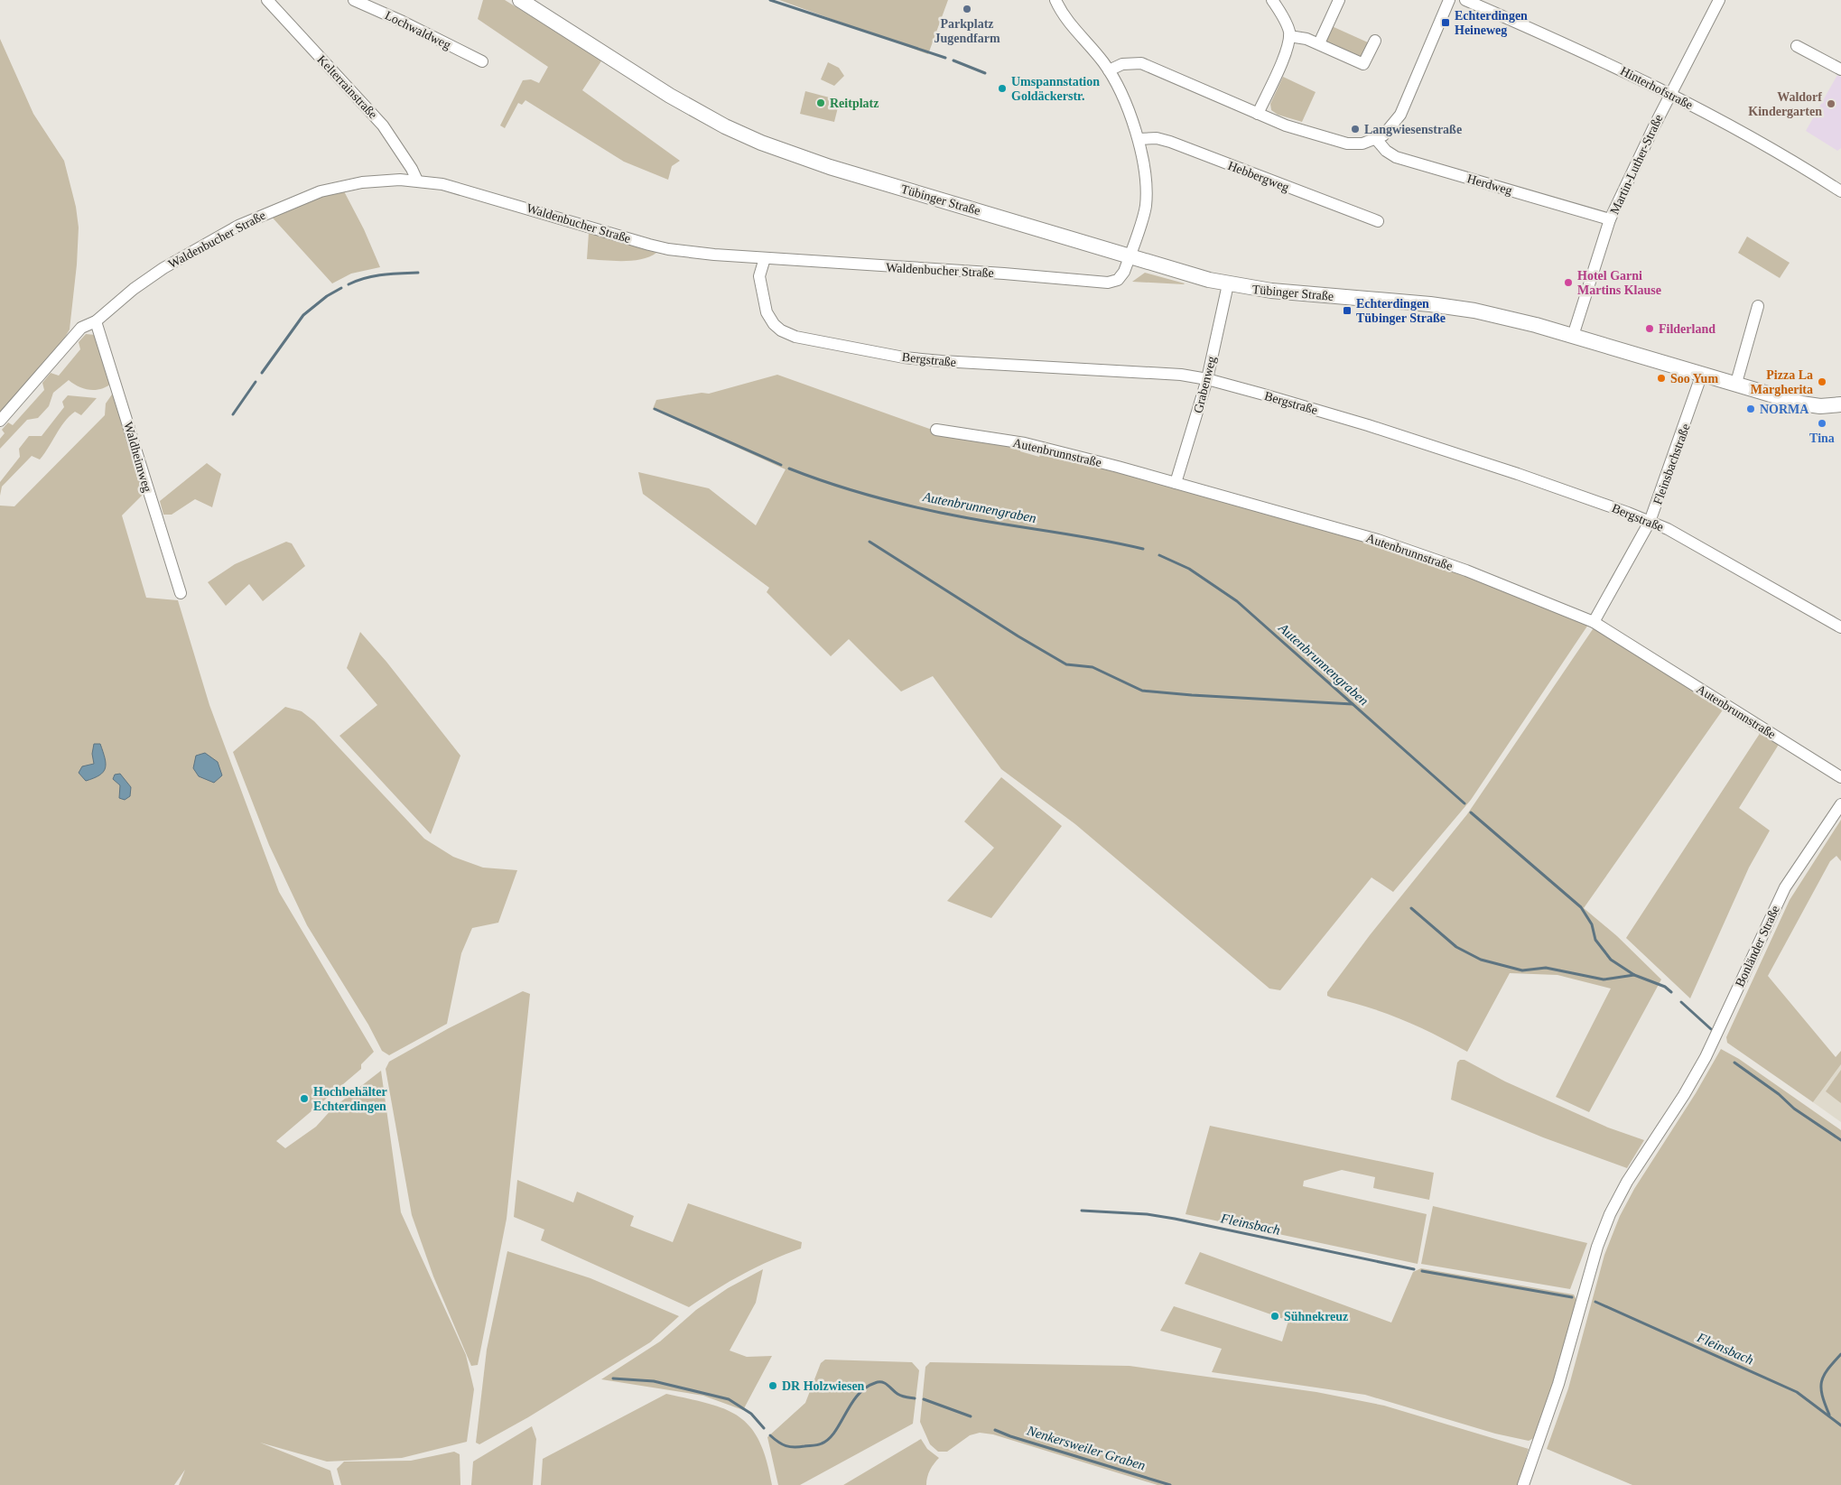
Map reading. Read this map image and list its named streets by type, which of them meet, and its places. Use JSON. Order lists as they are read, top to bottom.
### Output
{
  "streets": {
    "main road": ["Tübinger Straße"],
    "street": [
      "Lochwaldweg",
      "Kelterrainstraße",
      "Hinterhofstraße",
      "Martin-Luther-Straße",
      "Hebbergweg",
      "Herdweg",
      "Waldenbucher Straße",
      "Bergstraße",
      "Grabenweg",
      "Autenbrunnstraße",
      "Waldheimweg",
      "Fleinsbachstraße",
      "Bonländer Straße"
    ]
  },
  "crossings": [
    ["Kelterrainstraße", "Waldenbucher Straße"],
    ["Hinterhofstraße", "Martin-Luther-Straße"],
    ["Martin-Luther-Straße", "Herdweg"],
    ["Martin-Luther-Straße", "Tübinger Straße"],
    ["Hebbergweg", "Waldenbucher Straße"],
    ["Tübinger Straße", "Waldenbucher Straße"],
    ["Tübinger Straße", "Grabenweg"],
    ["Tübinger Straße", "Fleinsbachstraße"],
    ["Waldenbucher Straße", "Bergstraße"],
    ["Waldenbucher Straße", "Waldheimweg"],
    ["Bergstraße", "Grabenweg"],
    ["Bergstraße", "Fleinsbachstraße"],
    ["Grabenweg", "Autenbrunnstraße"],
    ["Autenbrunnstraße", "Fleinsbachstraße"]
  ],
  "water": ["Autenbrunnengraben", "Fleinsbach", "Nenkersweiler Graben"],
  "places": {
    "other": [
      "Parkplatz Jugendfarm",
      "Umspannstation Goldäckerstr.",
      "Reitplatz",
      "Waldorf Kindergarten",
      "Langwiesenstraße",
      "Hotel Garni Martins Klause",
      "Filderland",
      "Soo Yum",
      "Pizza La Margherita",
      "NORMA",
      "Tina",
      "Hochbehälter Echterdingen",
      "Sühnekreuz",
      "DR Holzwiesen"
    ],
    "transit": ["Echterdingen Heineweg", "Echterdingen Tübinger Straße"]
  }
}
